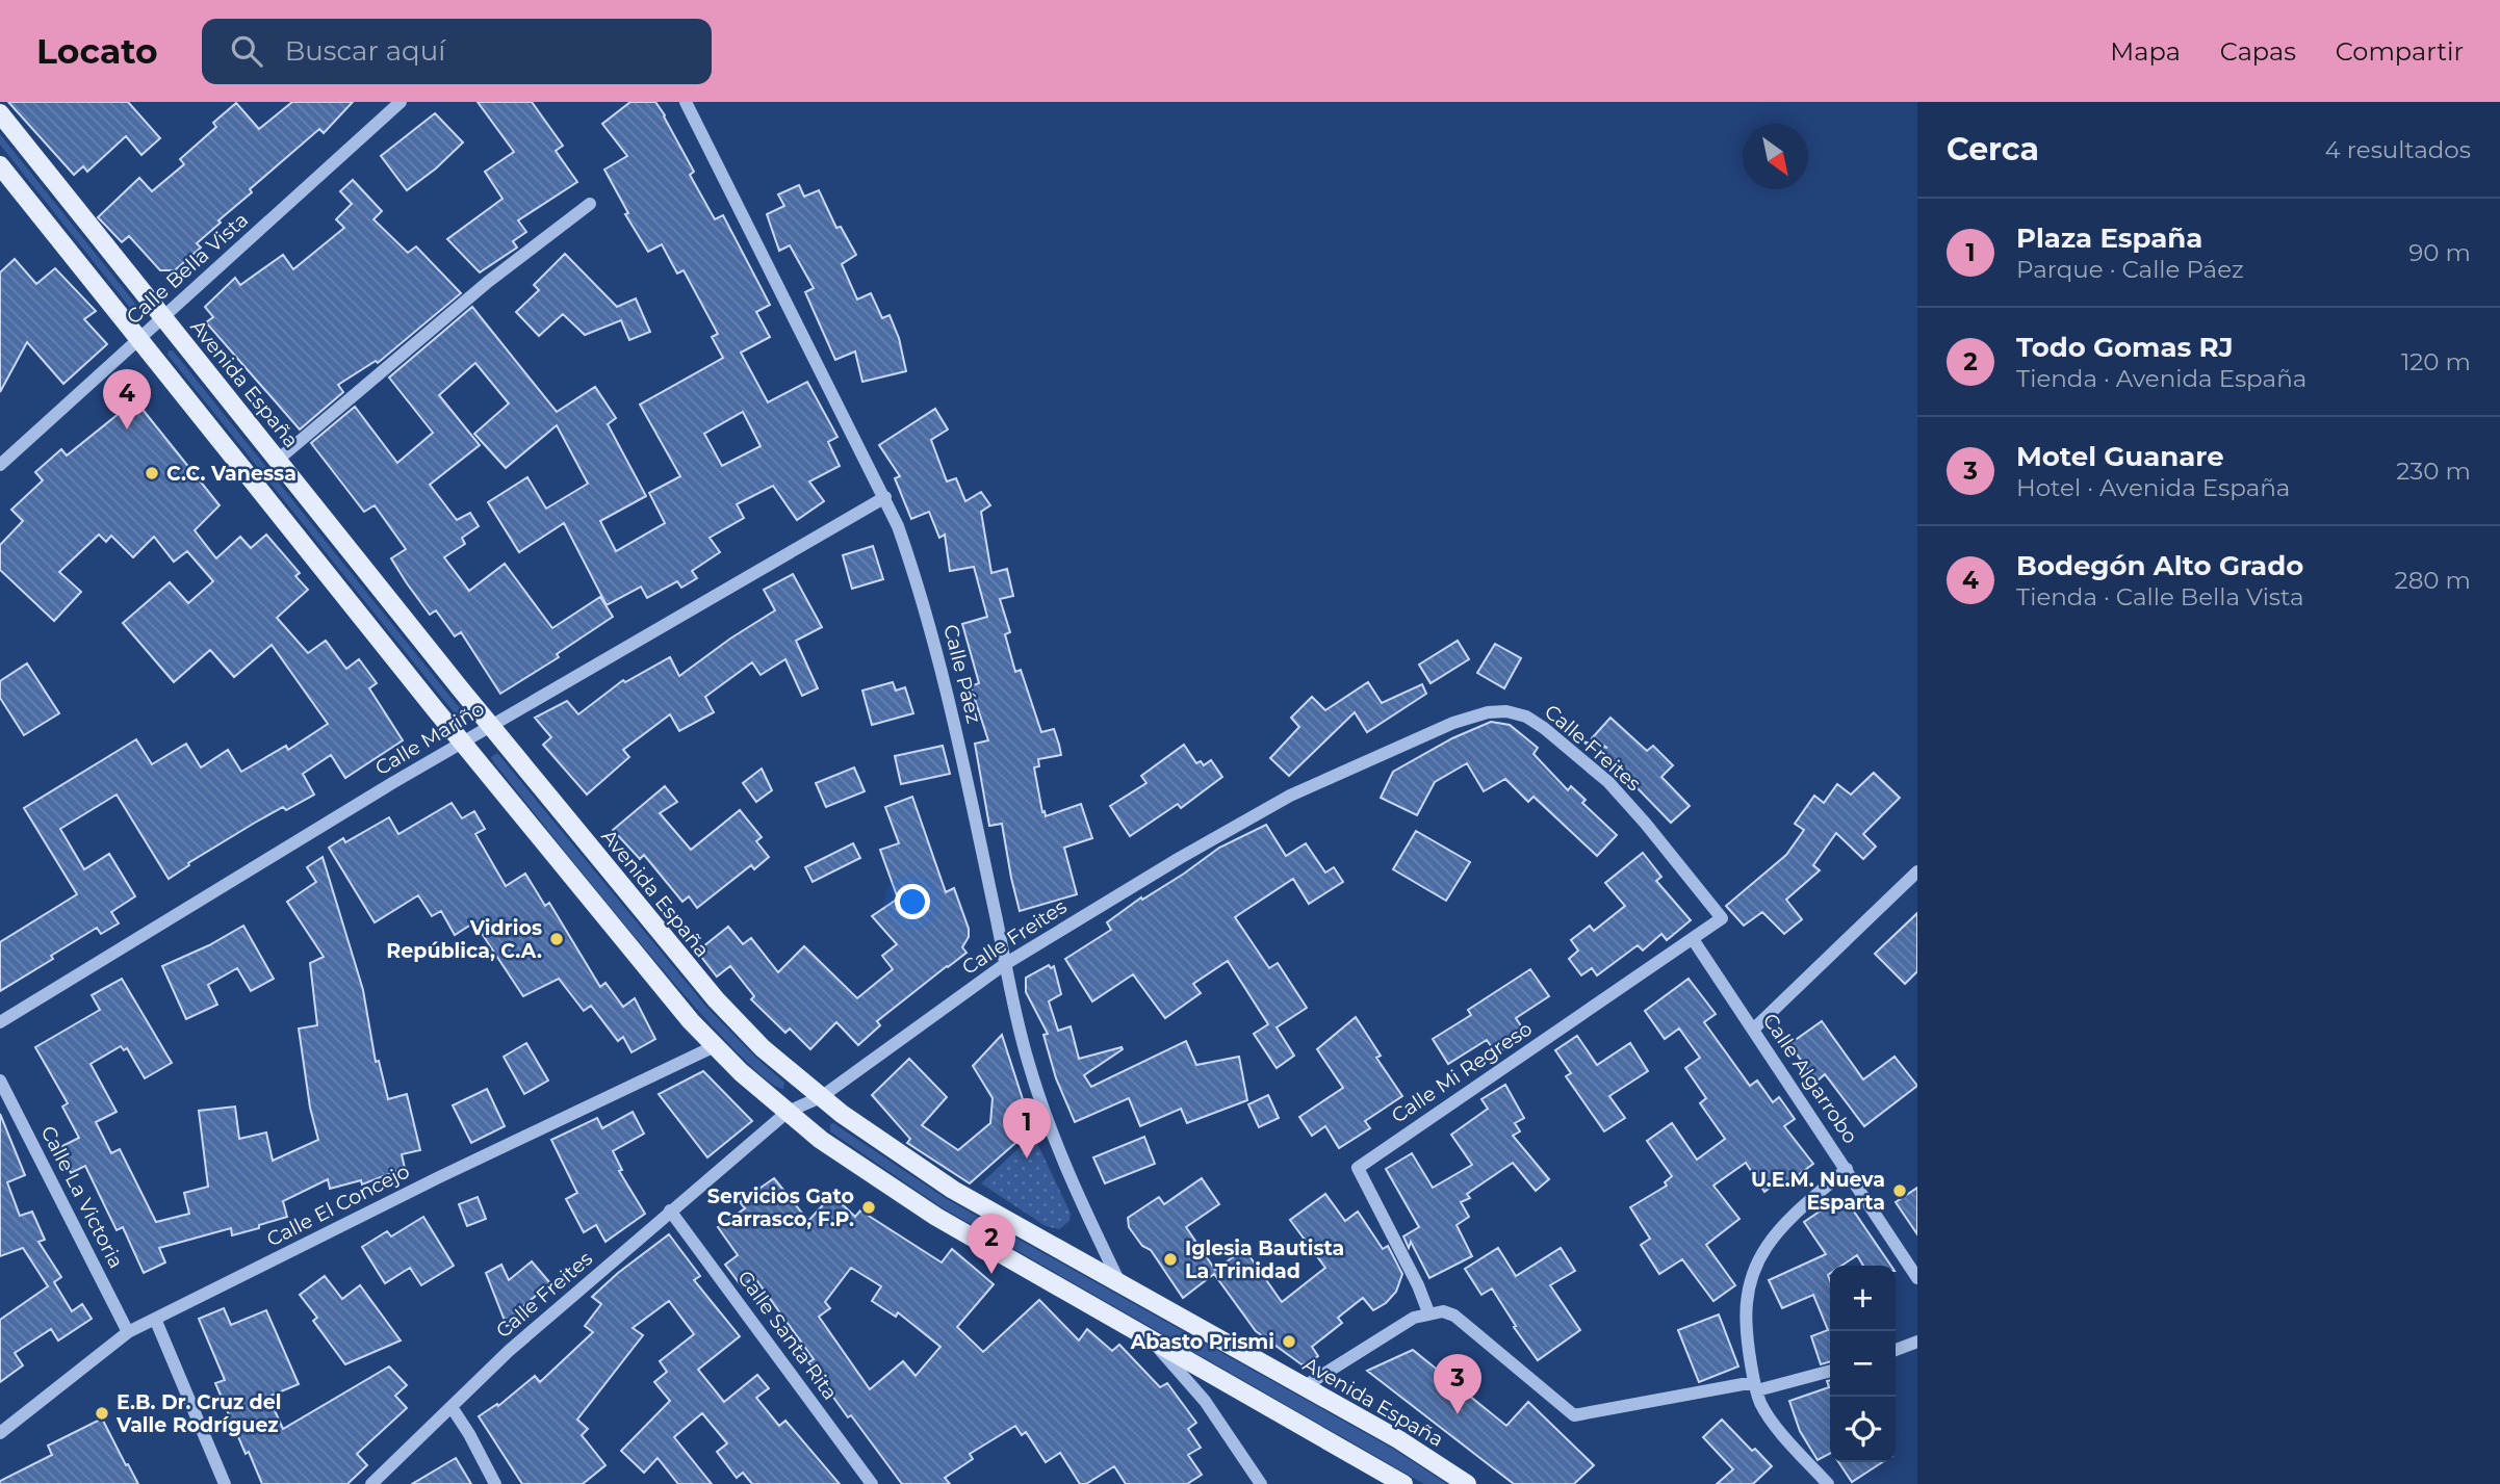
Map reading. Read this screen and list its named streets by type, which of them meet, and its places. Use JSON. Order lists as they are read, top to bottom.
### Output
{
  "streets": {
    "main road": ["Avenida España"],
    "street": [
      "Calle Bella Vista",
      "Calle Páez",
      "Calle Mariño",
      "Calle Freites",
      "Calle Mi Regreso",
      "Calle Algarrobo",
      "Calle La Victoria",
      "Calle El Concejo",
      "Calle Santa Rita"
    ]
  },
  "crossings": [
    ["Calle Bella Vista", "Avenida España"],
    ["Avenida España", "Calle Páez"],
    ["Avenida España", "Calle Mariño"],
    ["Avenida España", "Calle Freites"],
    ["Calle Páez", "Calle Mariño"],
    ["Calle Páez", "Calle Freites"],
    ["Calle Freites", "Calle Mi Regreso"],
    ["Calle Freites", "Calle Santa Rita"],
    ["Calle Mi Regreso", "Calle Algarrobo"],
    ["Calle La Victoria", "Calle El Concejo"]
  ],
  "places": [
    "C.C. Vanessa",
    "Vidrios República, C.A.",
    "U.E.M. Nueva Esparta",
    "Servicios Gato Carrasco, F.P.",
    "Iglesia Bautista La Trinidad",
    "Abasto Prismi",
    "E.B. Dr. Cruz del Valle Rodríguez"
  ],
  "north": "bottom right",
  "page": {
    "header": "Locato",
    "search": "Buscar aquí",
    "nav": ["Mapa", "Capas", "Compartir"],
    "heading": ["Cerca", "4 resultados"],
    "list": [
      {
        "mark": "1",
        "name": "Plaza España",
        "note": "Parque · Calle Páez",
        "value": "90 m"
      },
      {
        "mark": "2",
        "name": "Todo Gomas RJ",
        "note": "Tienda · Avenida España",
        "value": "120 m"
      },
      {
        "mark": "3",
        "name": "Motel Guanare",
        "note": "Hotel · Avenida España",
        "value": "230 m"
      },
      {
        "mark": "4",
        "name": "Bodegón Alto Grado",
        "note": "Tienda · Calle Bella Vista",
        "value": "280 m"
      }
    ],
    "pins": [
      "4",
      "1",
      "2",
      "3"
    ],
    "map_buttons": ["+", "−"]
  }
}
